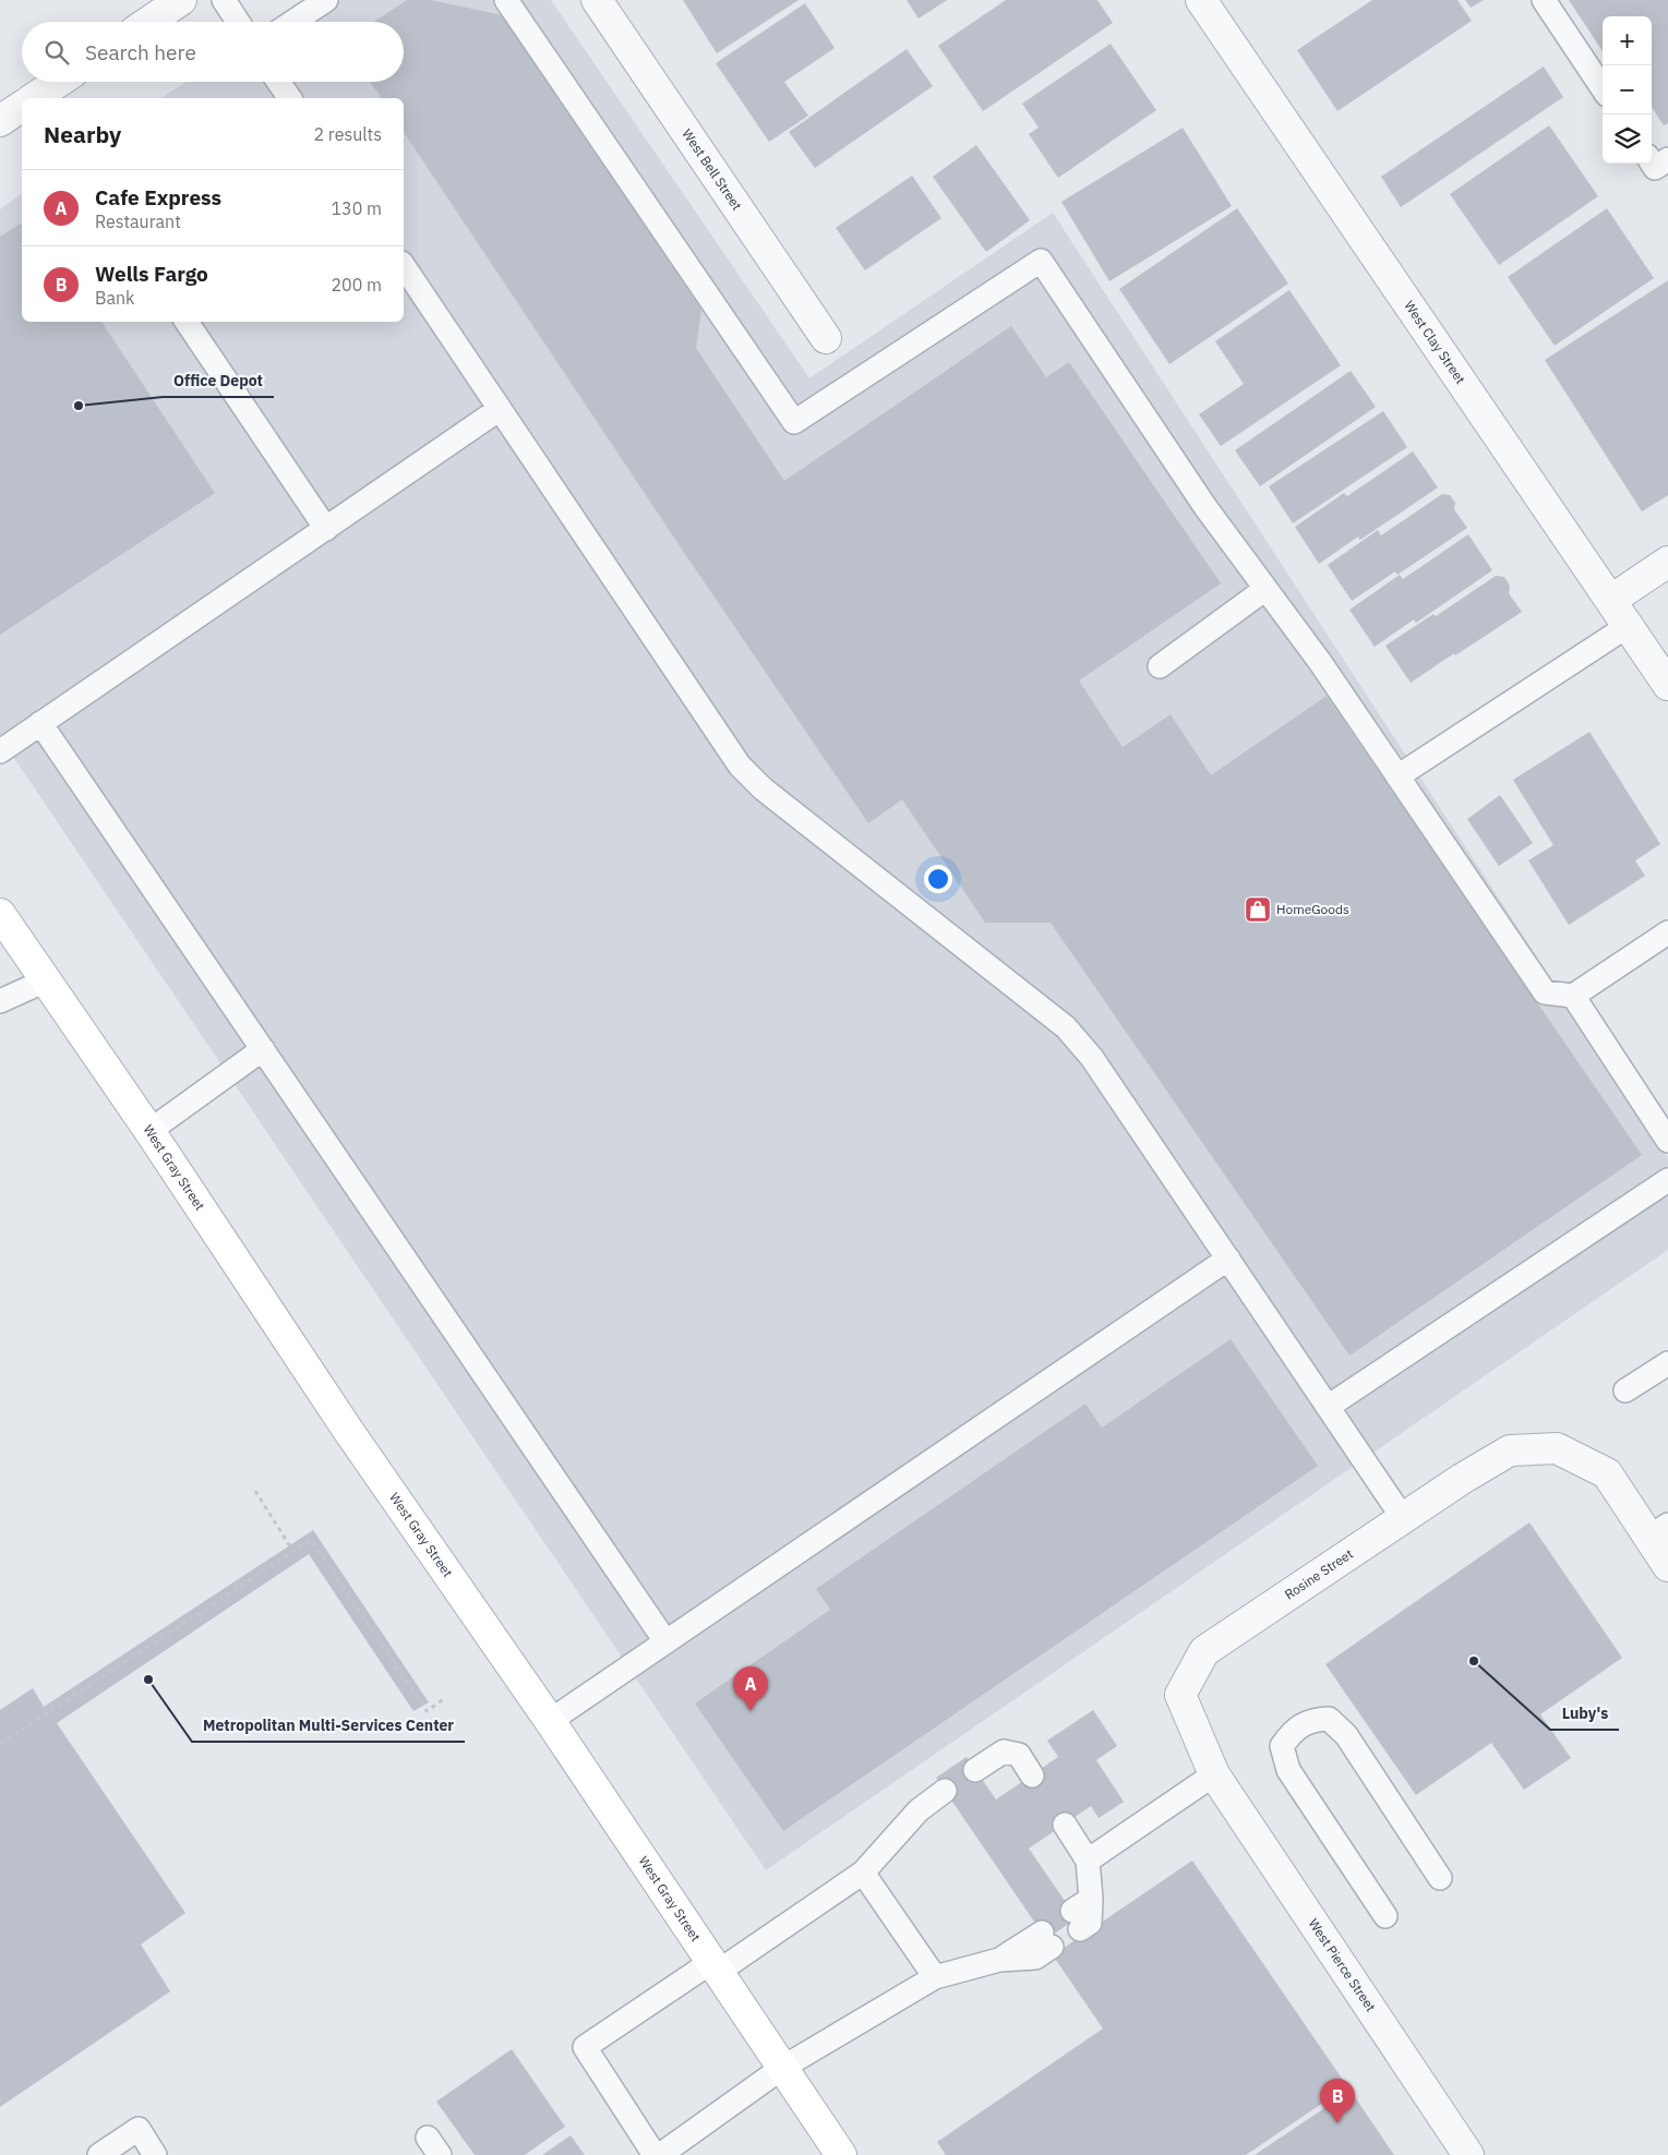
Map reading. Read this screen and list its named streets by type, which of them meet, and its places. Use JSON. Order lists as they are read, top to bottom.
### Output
{
  "streets": {
    "main road": ["West Gray Street"],
    "street": [
      "West Bell Street",
      "West Clay Street",
      "Rosine Street",
      "West Pierce Street"
    ]
  },
  "crossings": [
    ["Rosine Street", "West Pierce Street"]
  ],
  "places": {
    "other": ["Office Depot", "Luby's", "Metropolitan Multi-Services Center"],
    "shop": ["HomeGoods"]
  },
  "page": {
    "map_buttons": ["+", "−"],
    "search": "Search here",
    "heading": ["Nearby", "2 results"],
    "list": [
      {
        "mark": "A",
        "name": "Cafe Express",
        "note": "Restaurant",
        "value": "130 m"
      },
      {
        "mark": "B",
        "name": "Wells Fargo",
        "note": "Bank",
        "value": "200 m"
      }
    ],
    "pins": ["A", "B"]
  }
}
